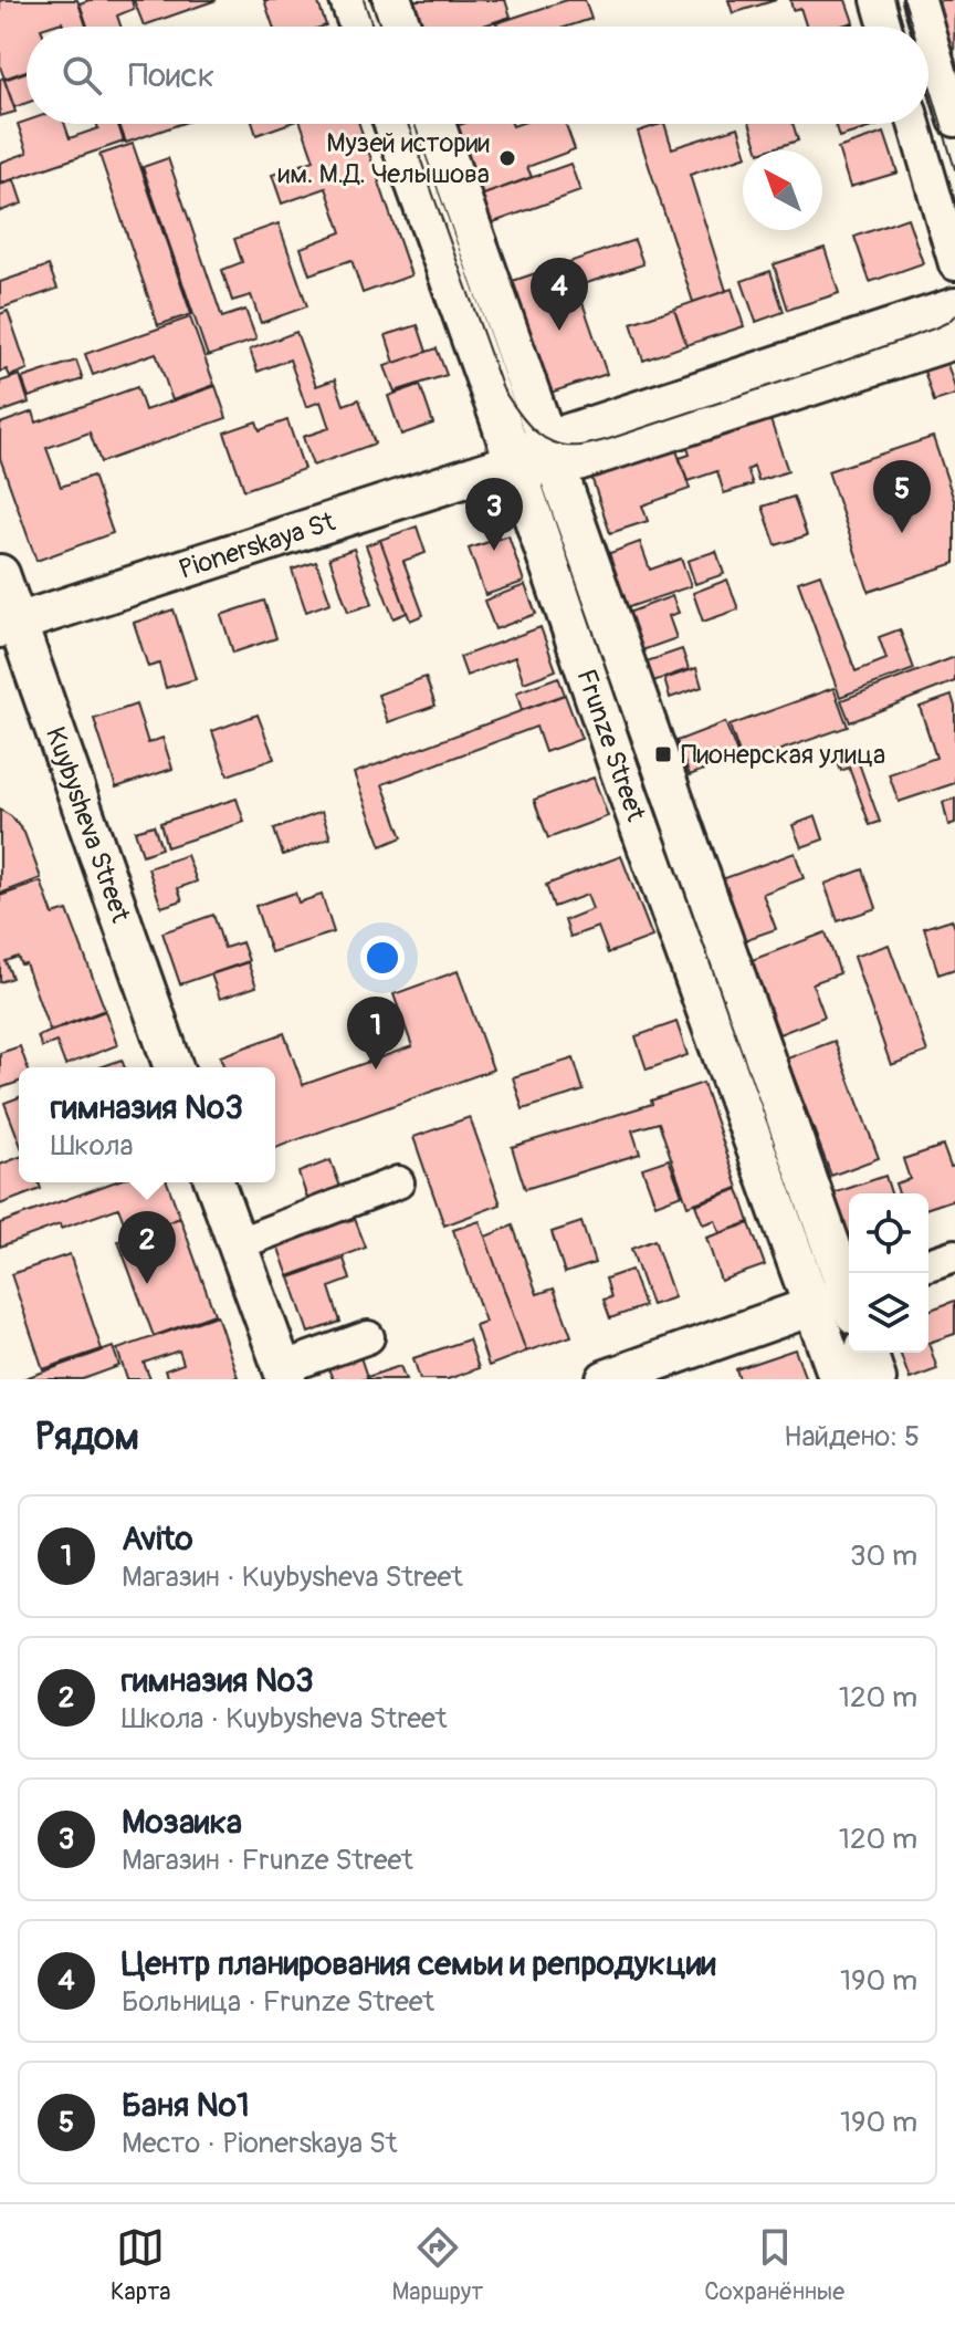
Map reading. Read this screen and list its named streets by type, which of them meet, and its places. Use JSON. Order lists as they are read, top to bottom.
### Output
{
  "streets": {
    "main road": ["Pionerskaya St", "Frunze Street", "Kuybysheva Street"]
  },
  "crossings": [
    ["Pionerskaya St", "Frunze Street"],
    ["Pionerskaya St", "Kuybysheva Street"]
  ],
  "places": {
    "other": ["Музей истории им. М.Д. Челышова"],
    "transit": ["Пионерская улица"]
  },
  "north": "top left",
  "page": {
    "search": "Поиск",
    "pins": [
      "4",
      "5",
      "3",
      "1",
      "2"
    ],
    "popup": ["гимназия №3", "Школа"],
    "heading": ["Рядом", "Найдено: 5"],
    "list": [
      {
        "mark": "1",
        "name": "Avito",
        "note": "Магазин · Kuybysheva Street",
        "value": "30 m"
      },
      {
        "mark": "2",
        "name": "гимназия №3",
        "note": "Школа · Kuybysheva Street",
        "value": "120 m"
      },
      {
        "mark": "3",
        "name": "Мозаика",
        "note": "Магазин · Frunze Street",
        "value": "120 m"
      },
      {
        "mark": "4",
        "name": "Центр планирования семьи и репродукции",
        "note": "Больница · Frunze Street",
        "value": "190 m"
      },
      {
        "mark": "5",
        "name": "Баня №1",
        "note": "Место · Pionerskaya St",
        "value": "190 m"
      }
    ],
    "nav": ["Карта", "Маршрут", "Сохранённые"]
  }
}
